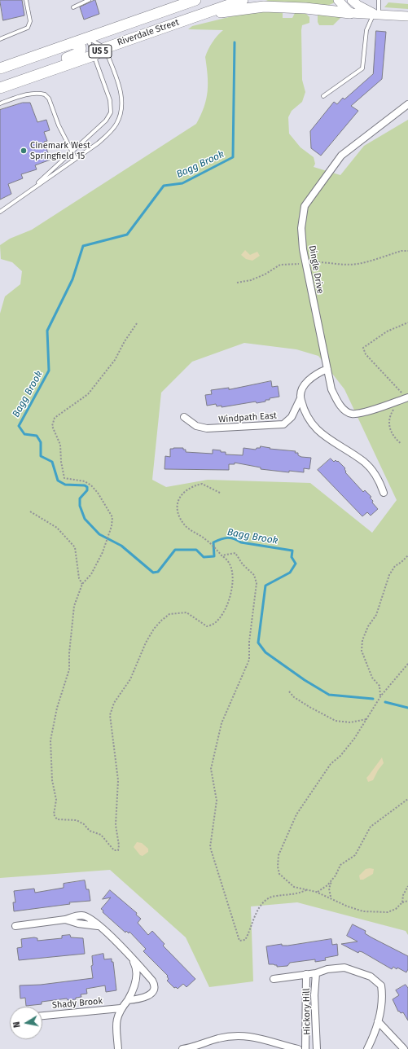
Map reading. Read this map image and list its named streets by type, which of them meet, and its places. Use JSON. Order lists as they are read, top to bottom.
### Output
{
  "streets": {
    "main road": ["Riverdale Street", "US 5"],
    "street": [
      "Dingle Drive",
      "Windpath East",
      "Shady Brook",
      "Hickory Hill"
    ]
  },
  "crossings": [
    ["Dingle Drive", "Windpath East"]
  ],
  "water": ["Bagg Brook"],
  "places": ["Cinemark West Springfield 15"],
  "north": "left"
}
